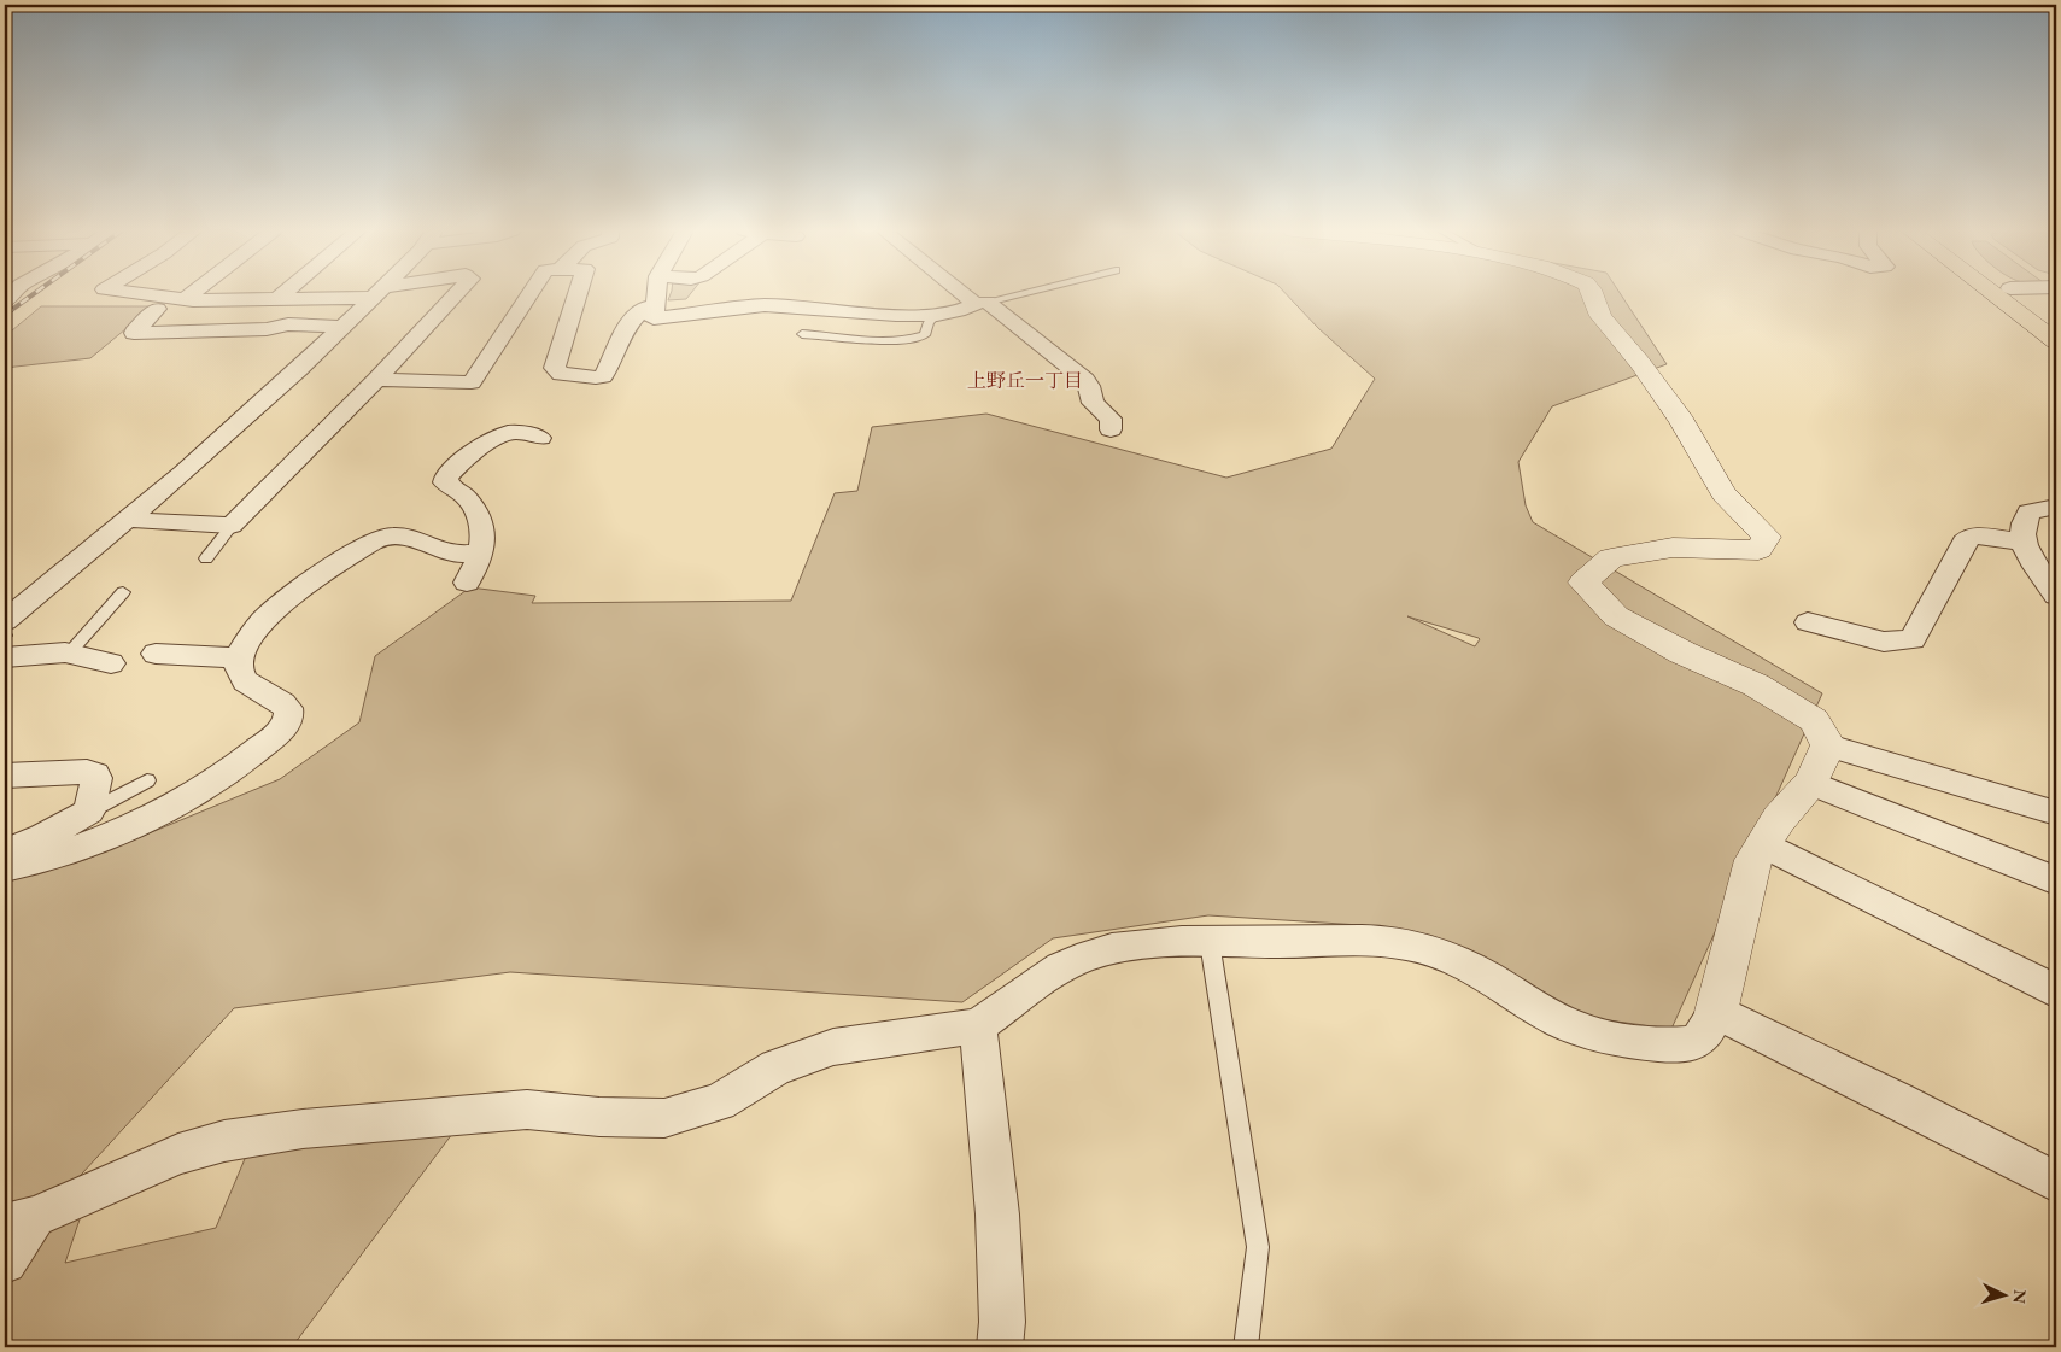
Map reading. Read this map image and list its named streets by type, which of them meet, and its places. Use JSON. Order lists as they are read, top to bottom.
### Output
{
  "districts": ["上野丘一丁目"],
  "north": "right"
}
